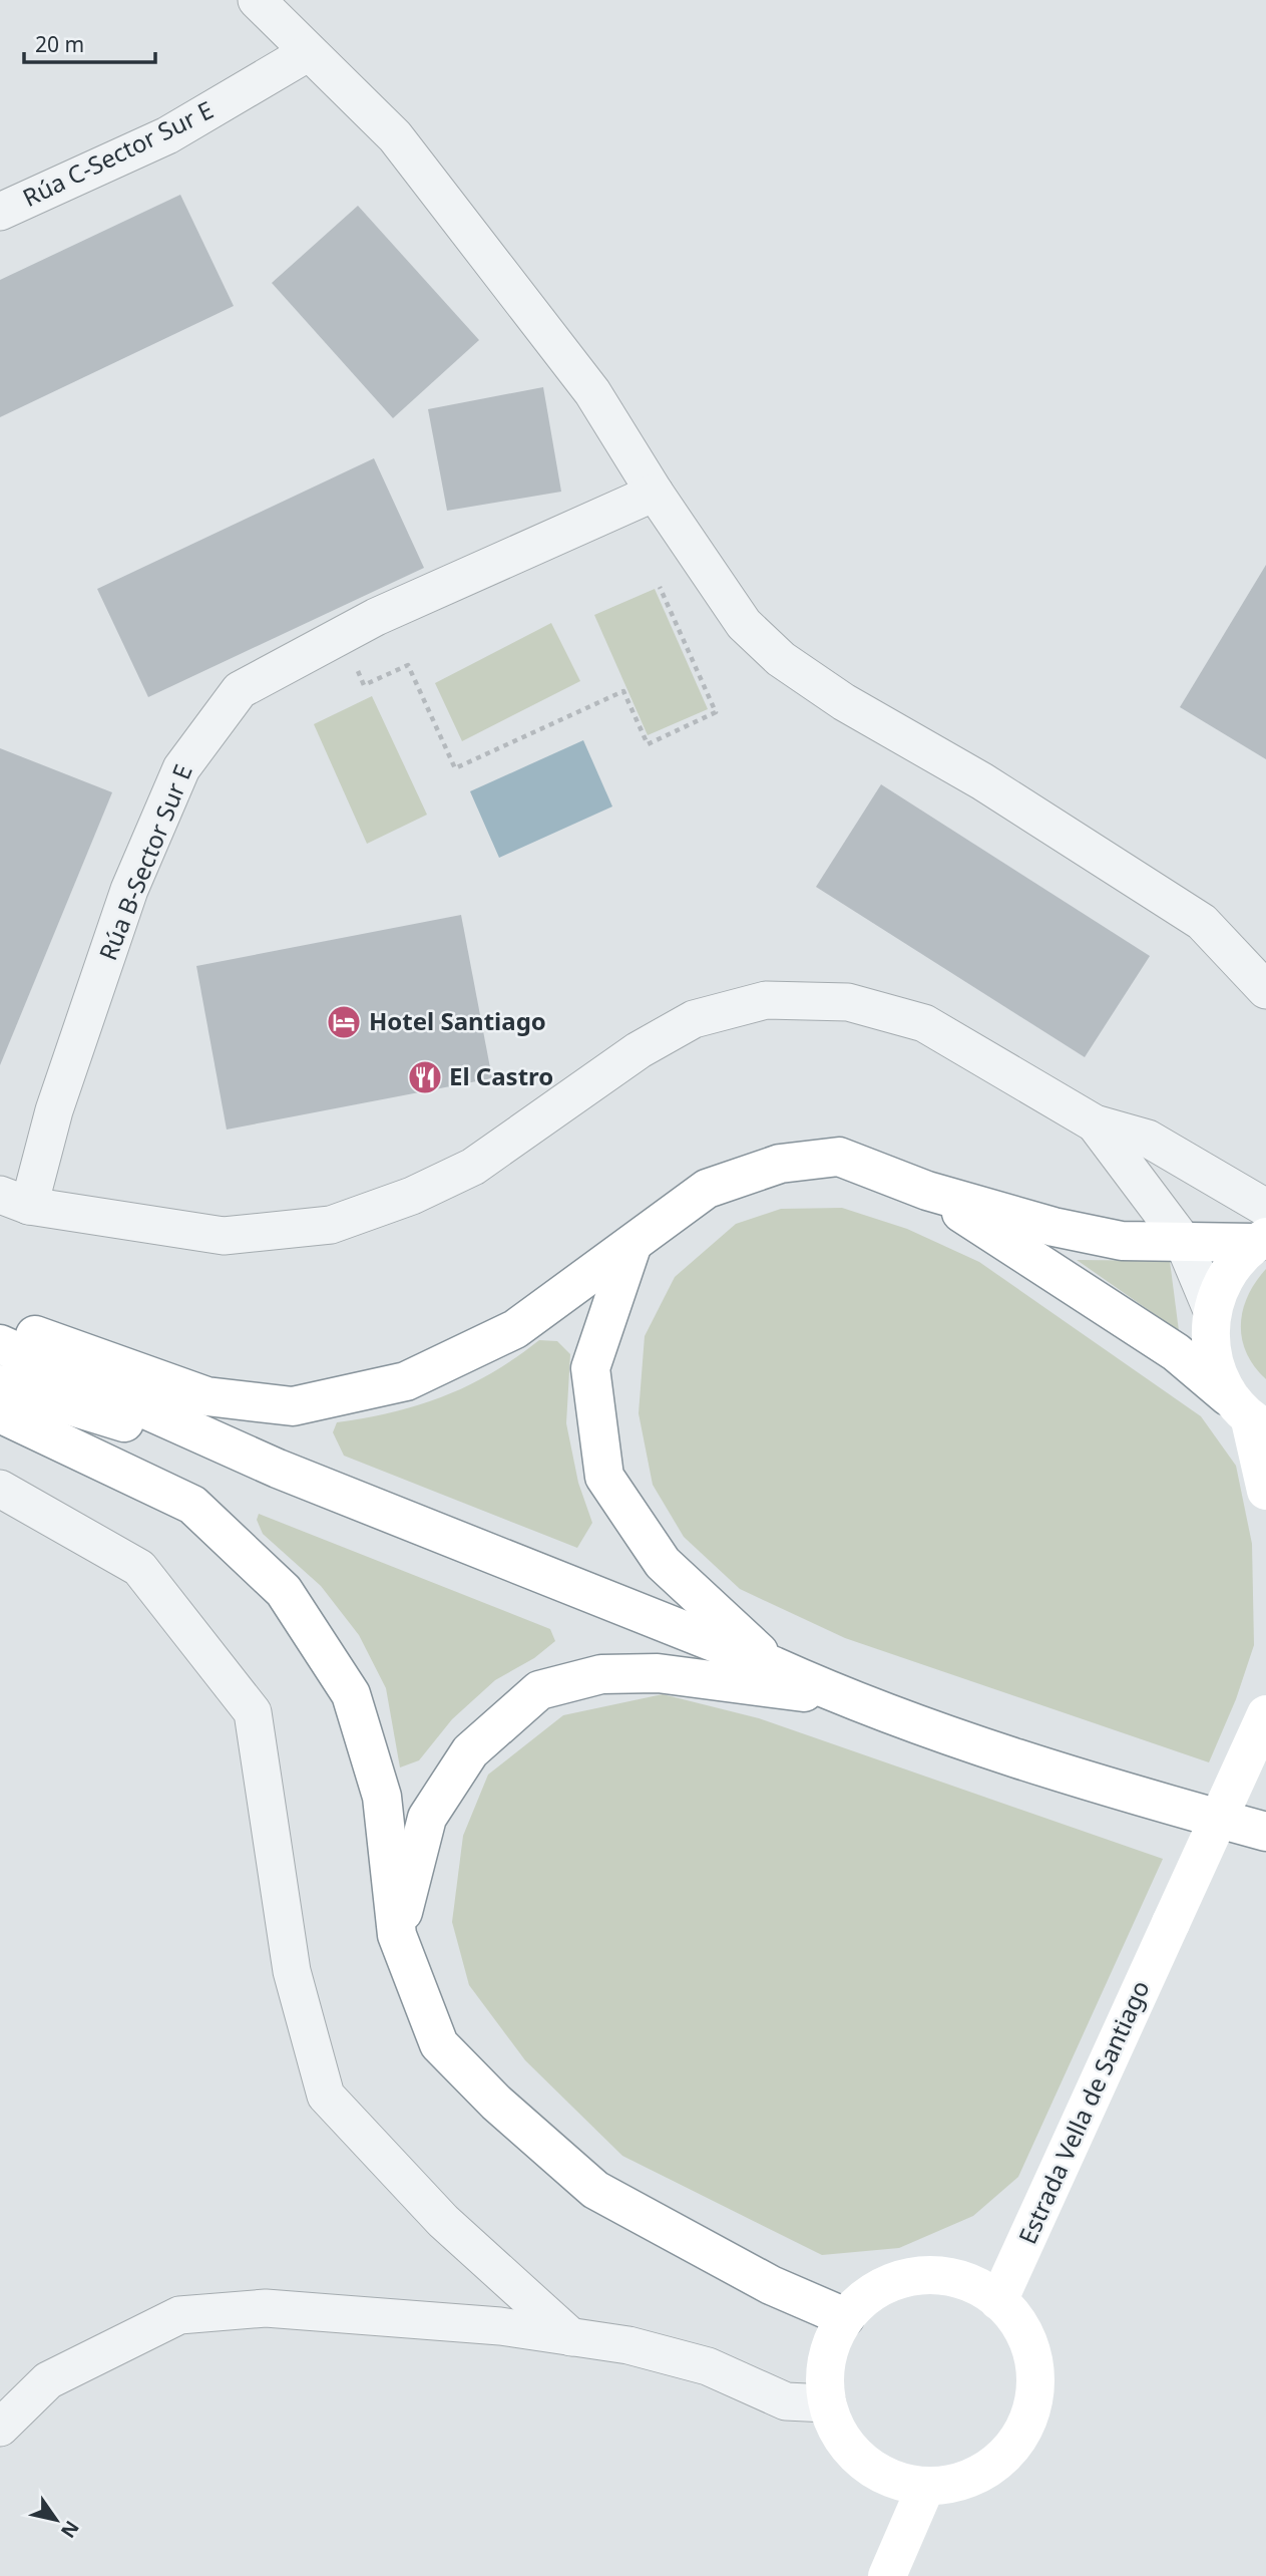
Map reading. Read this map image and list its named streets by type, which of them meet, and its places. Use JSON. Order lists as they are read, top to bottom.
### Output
{
  "streets": {
    "main road": ["Estrada Vella de Santiago"],
    "street": ["Rúa C-Sector Sur E", "Rúa B-Sector Sur E"]
  },
  "places": {
    "hotel": ["Hotel Santiago"],
    "restaurant": ["El Castro"]
  },
  "scale_bar": "20 m",
  "north": "bottom right"
}
